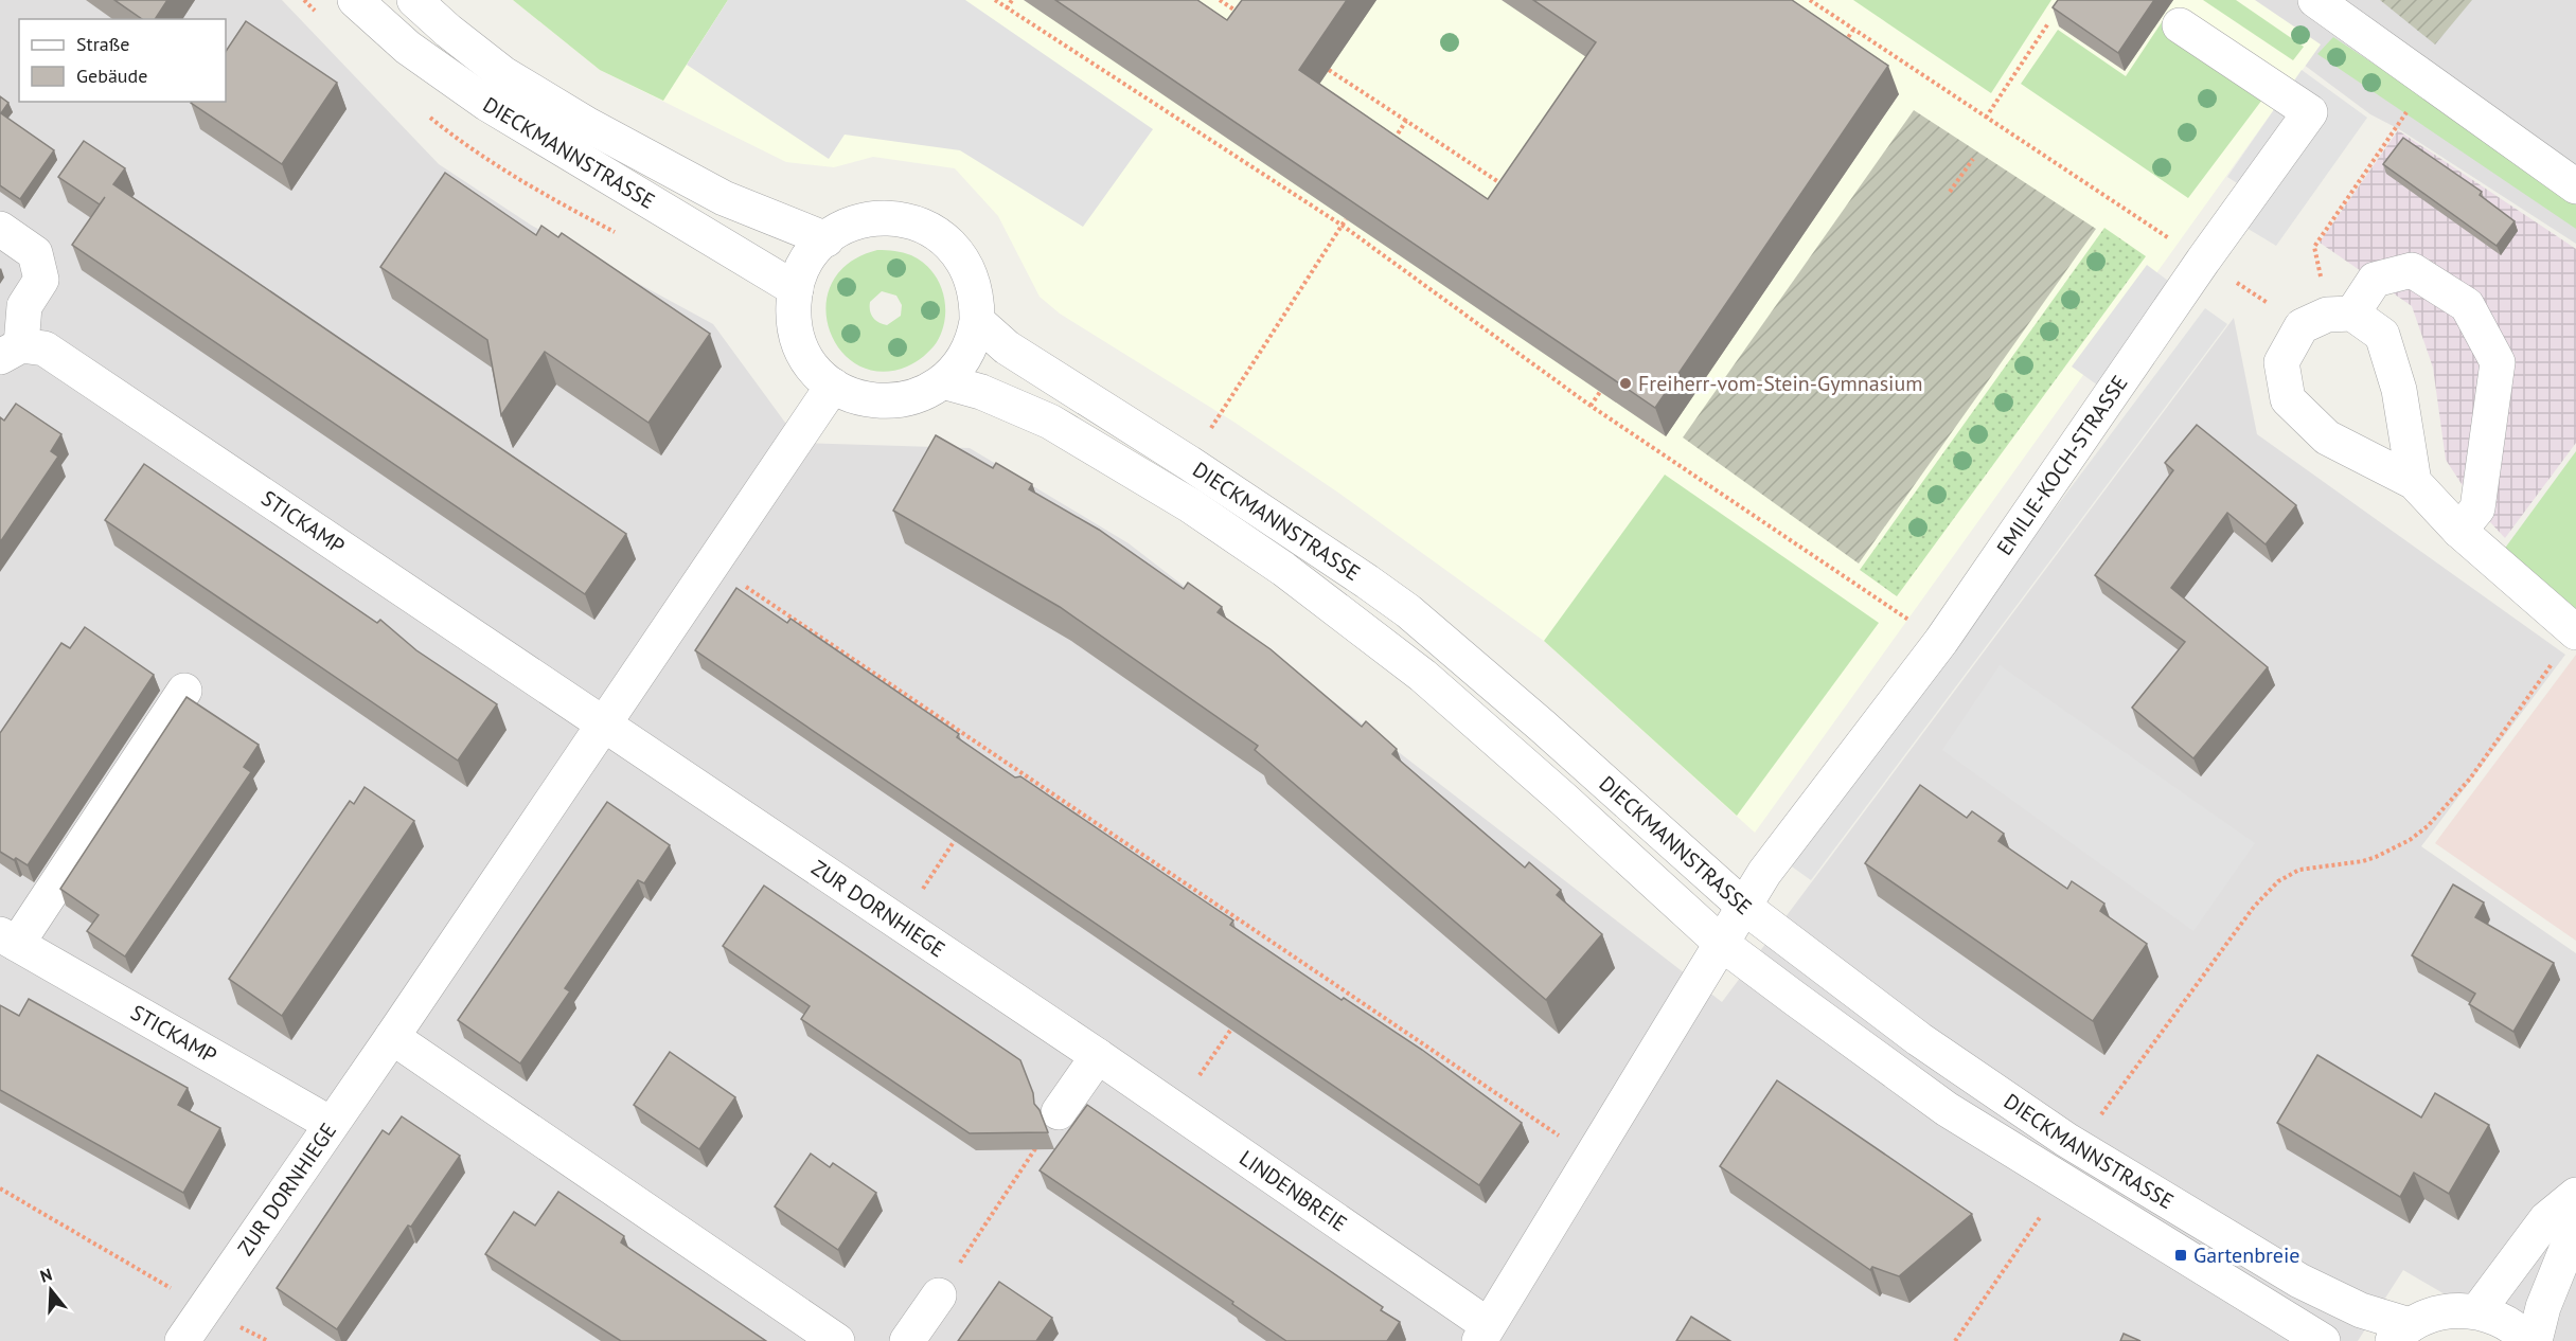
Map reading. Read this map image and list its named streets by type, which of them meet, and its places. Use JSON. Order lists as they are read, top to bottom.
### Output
{
  "streets": {
    "street": [
      "DIECKMANNSTRASSE",
      "EMILIE-KOCH-STRASSE",
      "STICKAMP",
      "ZUR DORNHIEGE",
      "LINDENBREIE"
    ]
  },
  "crossings": [
    ["DIECKMANNSTRASSE", "EMILIE-KOCH-STRASSE"],
    ["DIECKMANNSTRASSE", "ZUR DORNHIEGE"],
    ["DIECKMANNSTRASSE", "LINDENBREIE"],
    ["EMILIE-KOCH-STRASSE", "LINDENBREIE"],
    ["STICKAMP", "ZUR DORNHIEGE"],
    ["ZUR DORNHIEGE", "LINDENBREIE"]
  ],
  "places": {
    "other": ["Freiherr-vom-Stein-Gymnasium"],
    "transit": ["Gartenbreie"]
  },
  "legend": ["Straße", "Gebäude"],
  "north": "top"
}
